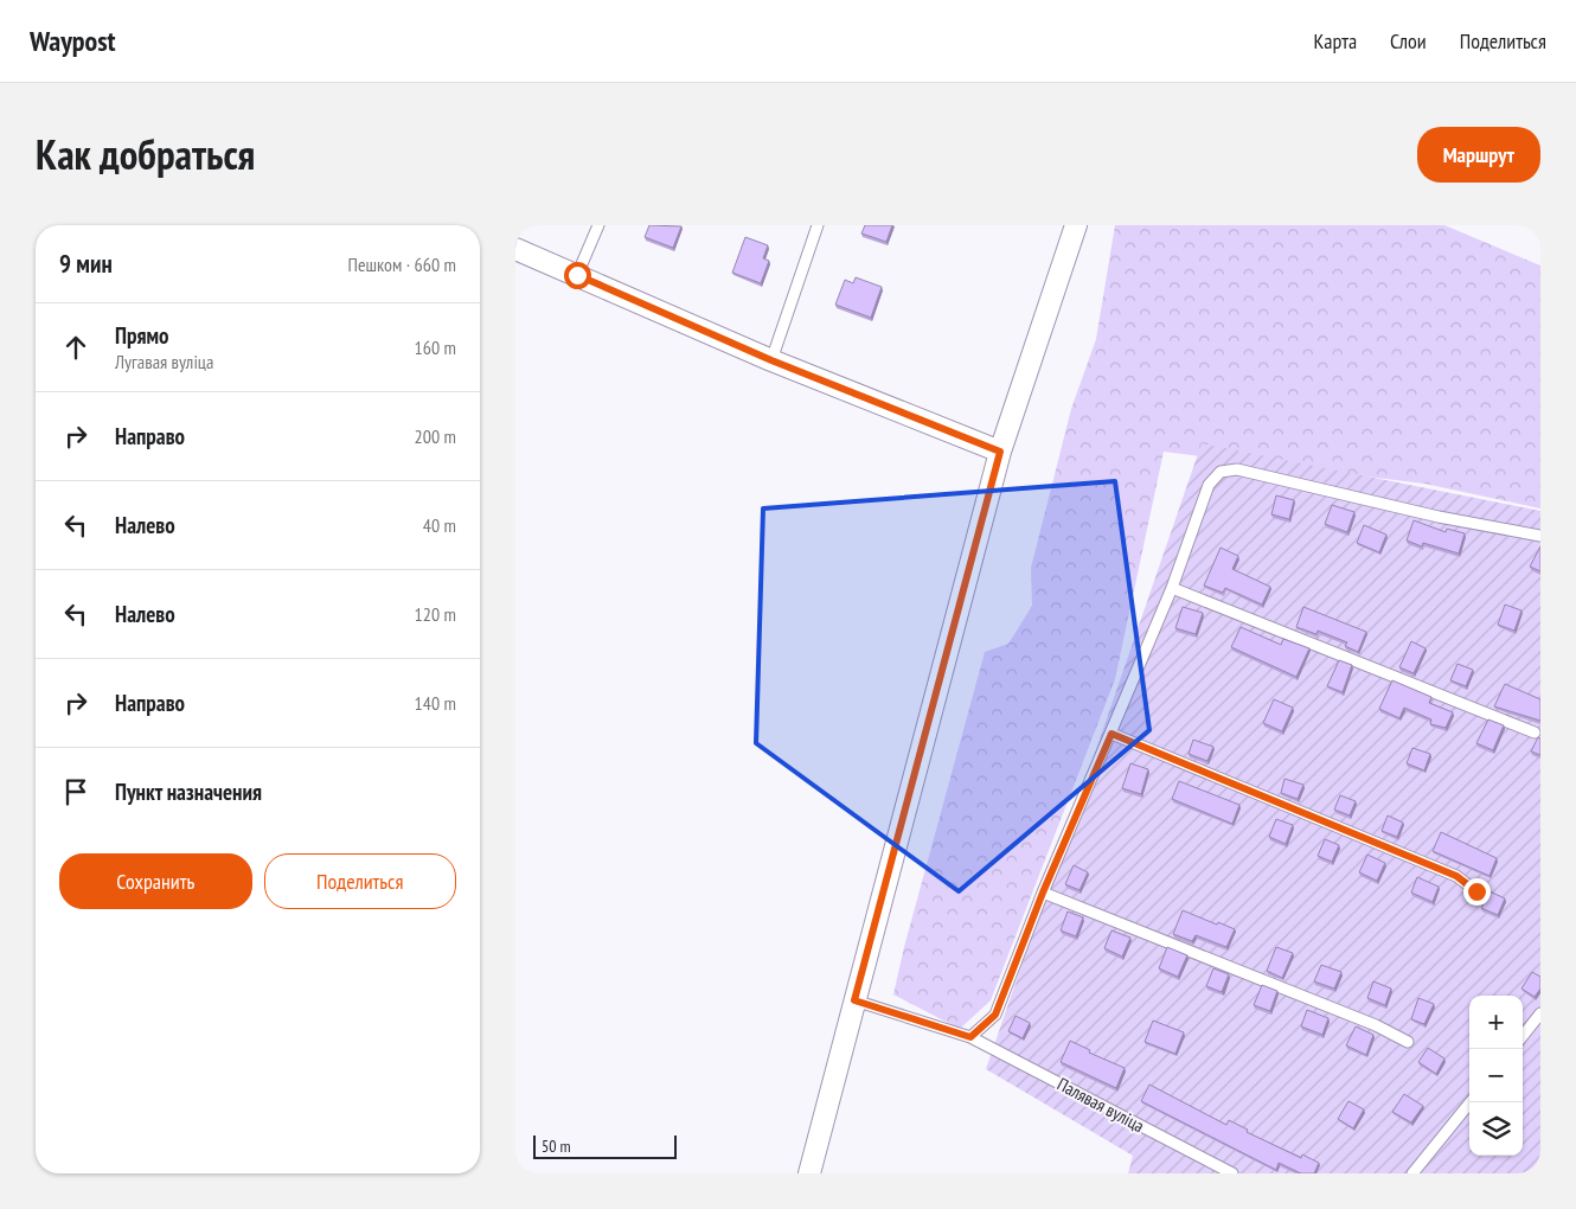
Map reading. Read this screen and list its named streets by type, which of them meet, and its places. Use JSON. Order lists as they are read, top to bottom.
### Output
{
  "streets": {
    "lane": ["Палявая вуліца"]
  },
  "scale_bar": "50 m",
  "page": {
    "header": "Waypost",
    "nav": ["Карта", "Слои", "Поделиться"],
    "title": "Как добраться",
    "buttons": [
      "Маршрут",
      ["Сохранить", "Поделиться"]
    ],
    "heading": ["9 мин", "Пешком · 660 m"],
    "list": [
      ["Прямо", "Лугавая вуліца", "160 m"],
      ["Направо", "200 m"],
      ["Налево", "40 m"],
      ["Налево", "120 m"],
      ["Направо", "140 m"],
      "Пункт назначения"
    ],
    "map_buttons": ["+", "−"],
    "scale": "50 m"
  }
}
